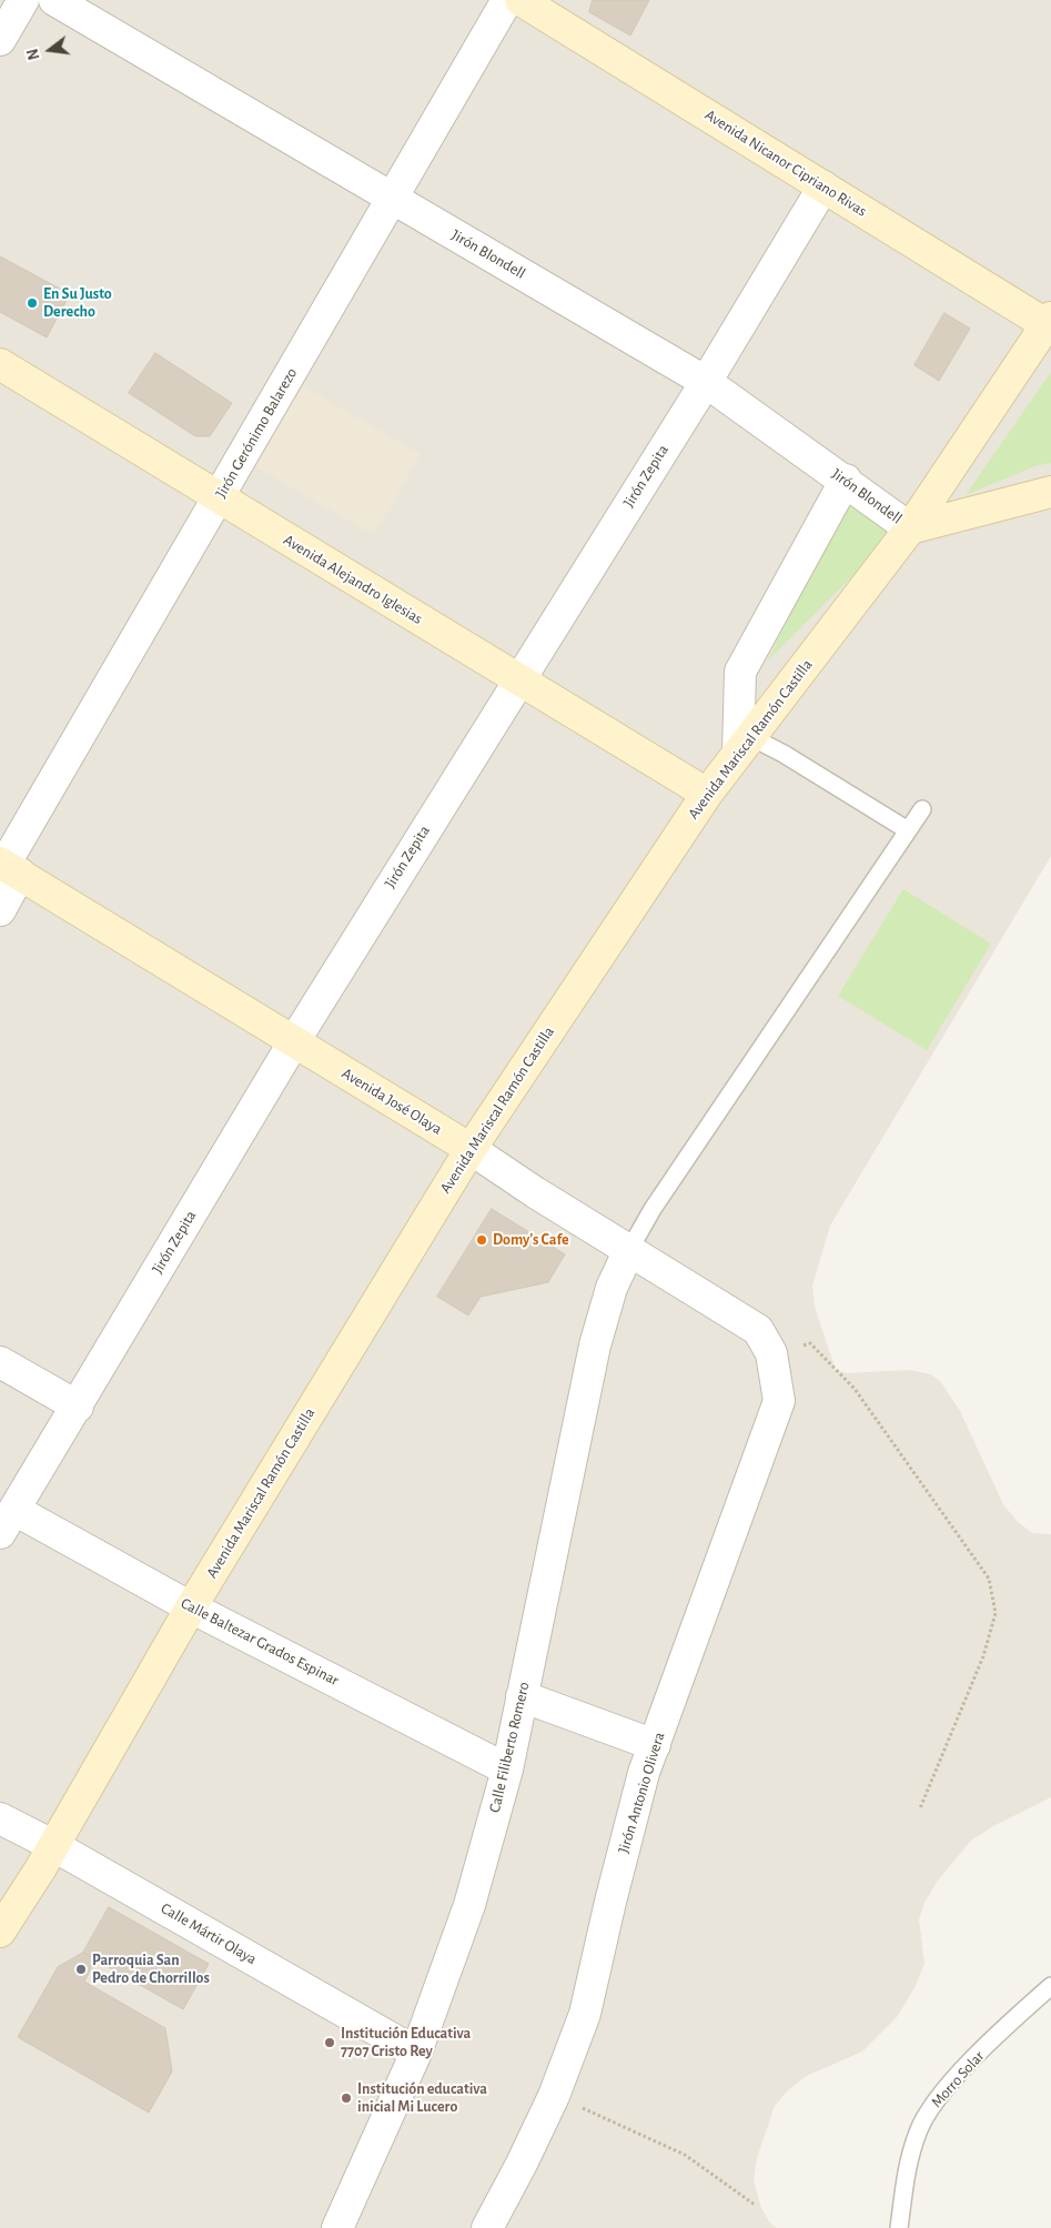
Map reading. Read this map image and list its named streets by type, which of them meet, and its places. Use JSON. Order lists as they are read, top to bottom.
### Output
{
  "streets": {
    "main road": [
      "Avenida Nicanor Cipriano Rivas",
      "Avenida Alejandro Iglesias",
      "Avenida Mariscal Ramón Castilla",
      "Avenida José Olaya"
    ],
    "street": [
      "Jirón Blondell",
      "Jirón Gerónimo Balarezo",
      "Jirón Zepita",
      "Calle Baltezar Grados Espinar",
      "Calle Filiberto Romero",
      "Jirón Antonio Olivera",
      "Calle Mártir Olaya"
    ],
    "lane": ["Morro Solar"]
  },
  "crossings": [
    ["Avenida Nicanor Cipriano Rivas", "Jirón Zepita"],
    ["Avenida Nicanor Cipriano Rivas", "Avenida Mariscal Ramón Castilla"],
    ["Jirón Blondell", "Jirón Gerónimo Balarezo"],
    ["Jirón Blondell", "Jirón Zepita"],
    ["Jirón Blondell", "Avenida Mariscal Ramón Castilla"],
    ["Jirón Gerónimo Balarezo", "Avenida Alejandro Iglesias"],
    ["Jirón Gerónimo Balarezo", "Avenida José Olaya"],
    ["Jirón Zepita", "Avenida Alejandro Iglesias"],
    ["Jirón Zepita", "Avenida José Olaya"],
    ["Jirón Zepita", "Calle Baltezar Grados Espinar"],
    ["Avenida Alejandro Iglesias", "Avenida Mariscal Ramón Castilla"],
    ["Avenida Mariscal Ramón Castilla", "Avenida José Olaya"],
    ["Avenida Mariscal Ramón Castilla", "Calle Baltezar Grados Espinar"],
    ["Avenida Mariscal Ramón Castilla", "Calle Mártir Olaya"],
    ["Avenida José Olaya", "Calle Filiberto Romero"],
    ["Avenida José Olaya", "Jirón Antonio Olivera"],
    ["Calle Baltezar Grados Espinar", "Calle Filiberto Romero"],
    ["Calle Filiberto Romero", "Calle Mártir Olaya"]
  ],
  "places": [
    "En Su Justo Derecho",
    "Domy's Cafe",
    "Parroquia San Pedro de Chorrillos",
    "Institución Educativa 7707 Cristo Rey",
    "Institución educativa inicial Mi Lucero"
  ],
  "north": "left"
}
